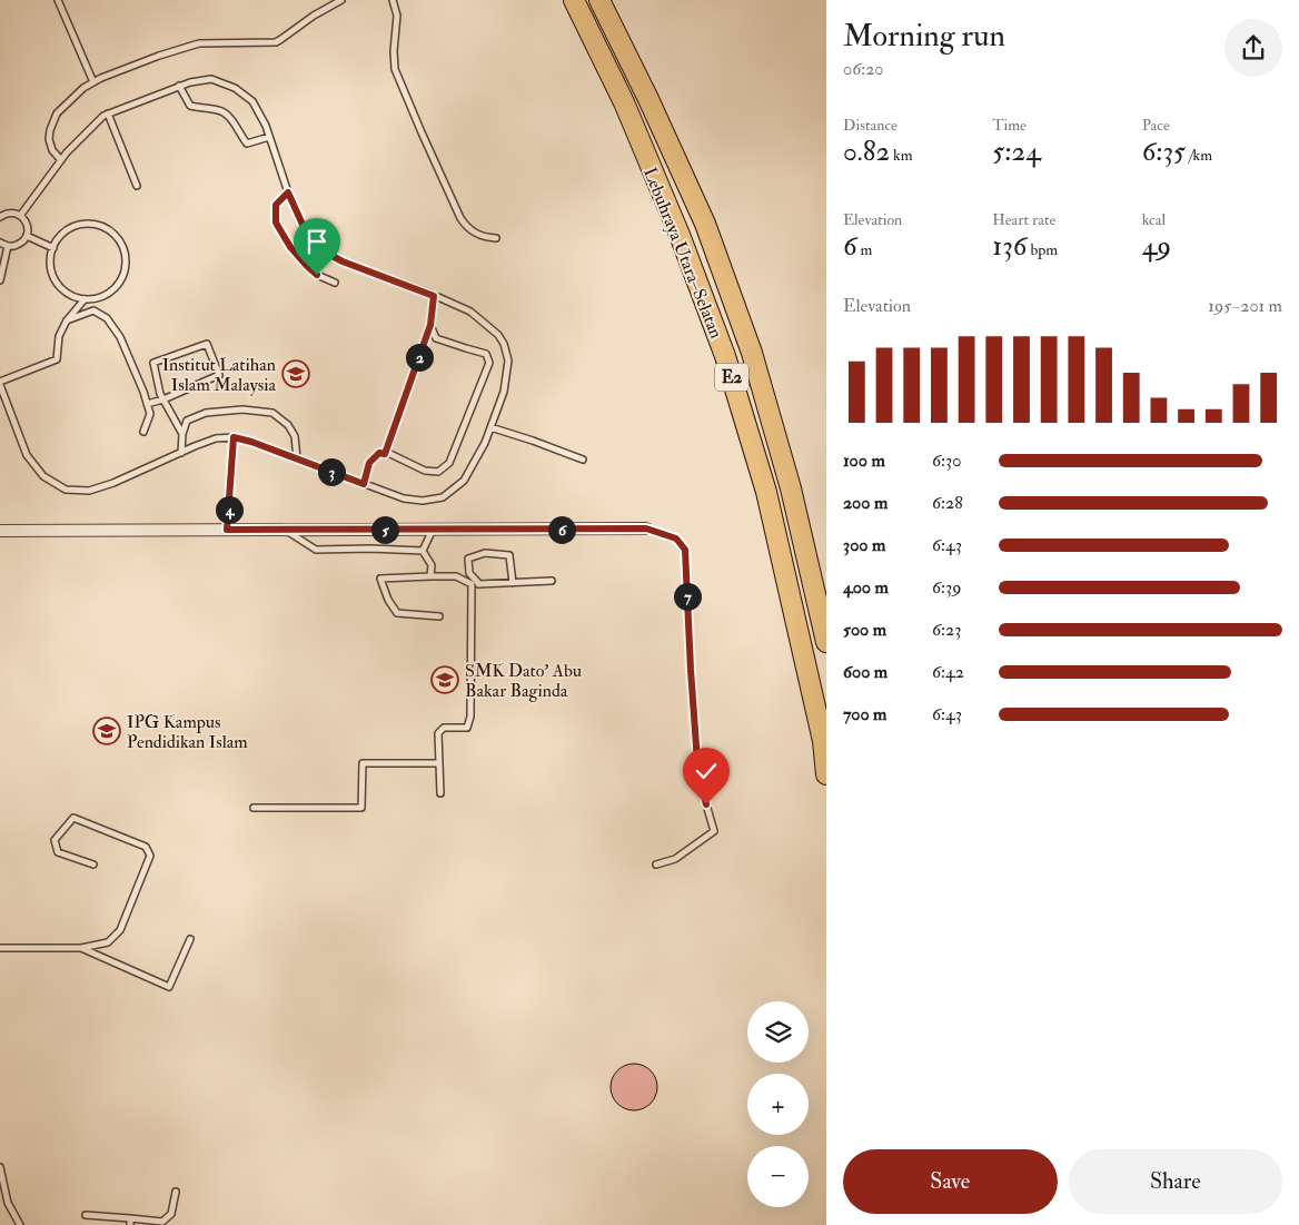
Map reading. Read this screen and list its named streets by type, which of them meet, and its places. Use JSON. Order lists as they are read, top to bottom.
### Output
{
  "streets": {
    "highway": ["Lebuhraya Utara–Selatan", "E2"]
  },
  "places": {
    "school or university": ["Institut Latihan Islam Malaysia", "SMK Dato’ Abu Bakar Baginda", "IPG Kampus Pendidikan Islam"]
  },
  "page": {
    "heading": ["Morning run", "06:20"],
    "stats": [
      ["Distance", "0.82 km"],
      ["Time", "5:24"],
      ["Pace", "6:35 /km"],
      ["Elevation", "6 m"],
      ["Heart rate", "136 bpm"],
      ["kcal", "49"]
    ],
    "chart": ["Elevation", "195–201 m"],
    "pins": [
      "2",
      "3",
      "4",
      "5",
      "6",
      "7"
    ],
    "list": [
      {
        "name": "100 m",
        "note": "6:30"
      },
      {
        "name": "200 m",
        "note": "6:28"
      },
      {
        "name": "300 m",
        "note": "6:43"
      },
      {
        "name": "400 m",
        "note": "6:39"
      },
      {
        "name": "500 m",
        "note": "6:23"
      },
      {
        "name": "600 m",
        "note": "6:42"
      },
      {
        "name": "700 m",
        "note": "6:43"
      }
    ],
    "map_buttons": ["+", "−"],
    "buttons": ["Save", "Share"]
  }
}
